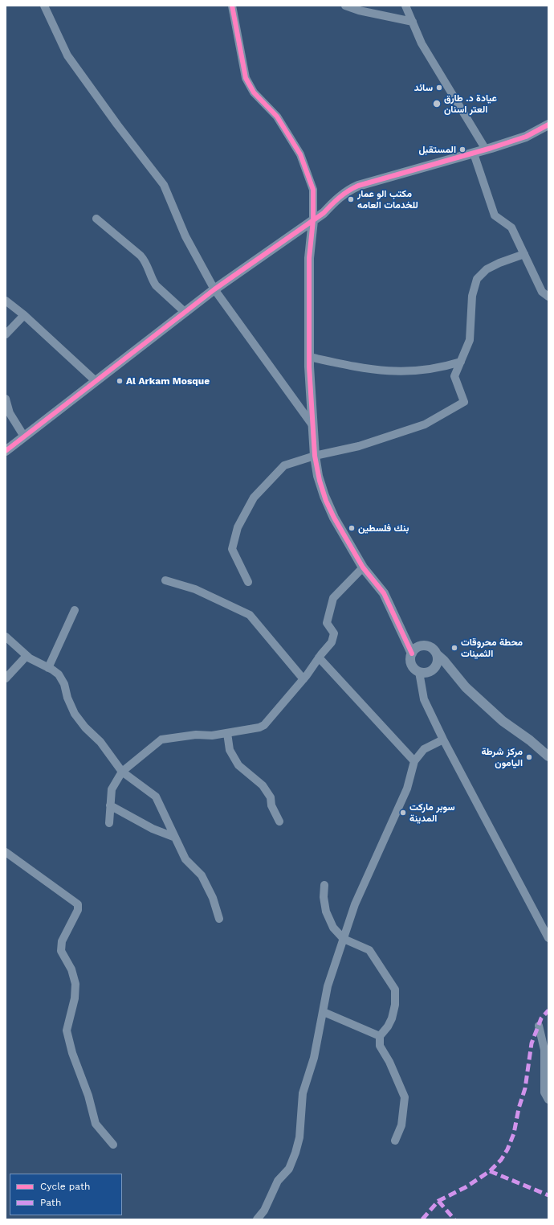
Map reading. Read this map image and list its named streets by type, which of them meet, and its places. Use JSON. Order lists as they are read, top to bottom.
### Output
{
  "places": [
    "سائد",
    "عيادة د. طارق العتر اسنان",
    "المستقبل",
    "مكتب الو عمار للخدمات العامه",
    "Al Arkam Mosque",
    "بنك فلسطين",
    "محطة محروقات الثمينات",
    "مركز شرطة اليامون",
    "سوبر ماركت المدينة"
  ],
  "legend": ["Cycle path", "Path"]
}
